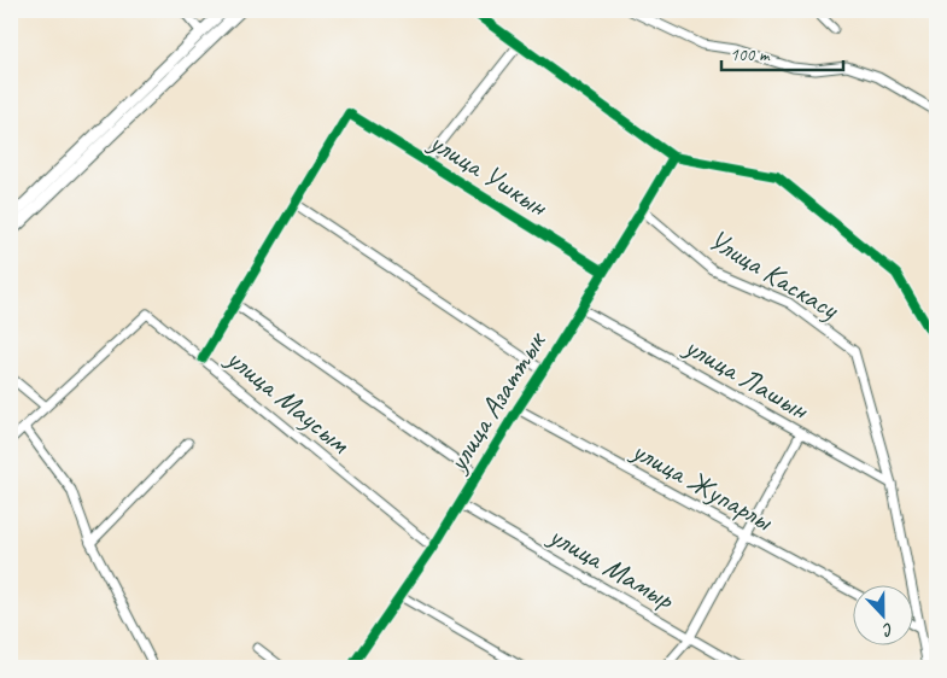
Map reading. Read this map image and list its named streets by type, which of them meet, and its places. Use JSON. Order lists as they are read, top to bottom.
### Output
{
  "streets": {
    "street": [
      "улица Ушкын",
      "Улица Каскасу",
      "улица Лашын",
      "улица Маусым",
      "улица Азаттык",
      "улица Жупарлы",
      "улица Мамыр"
    ]
  },
  "crossings": [
    ["улица Ушкын", "улица Азаттык"],
    ["Улица Каскасу", "улица Лашын"],
    ["Улица Каскасу", "улица Азаттык"],
    ["улица Лашын", "улица Азаттык"],
    ["улица Маусым", "улица Азаттык"],
    ["улица Азаттык", "улица Жупарлы"],
    ["улица Азаттык", "улица Мамыр"]
  ],
  "scale_bar": "100 m",
  "north": "bottom"
}
